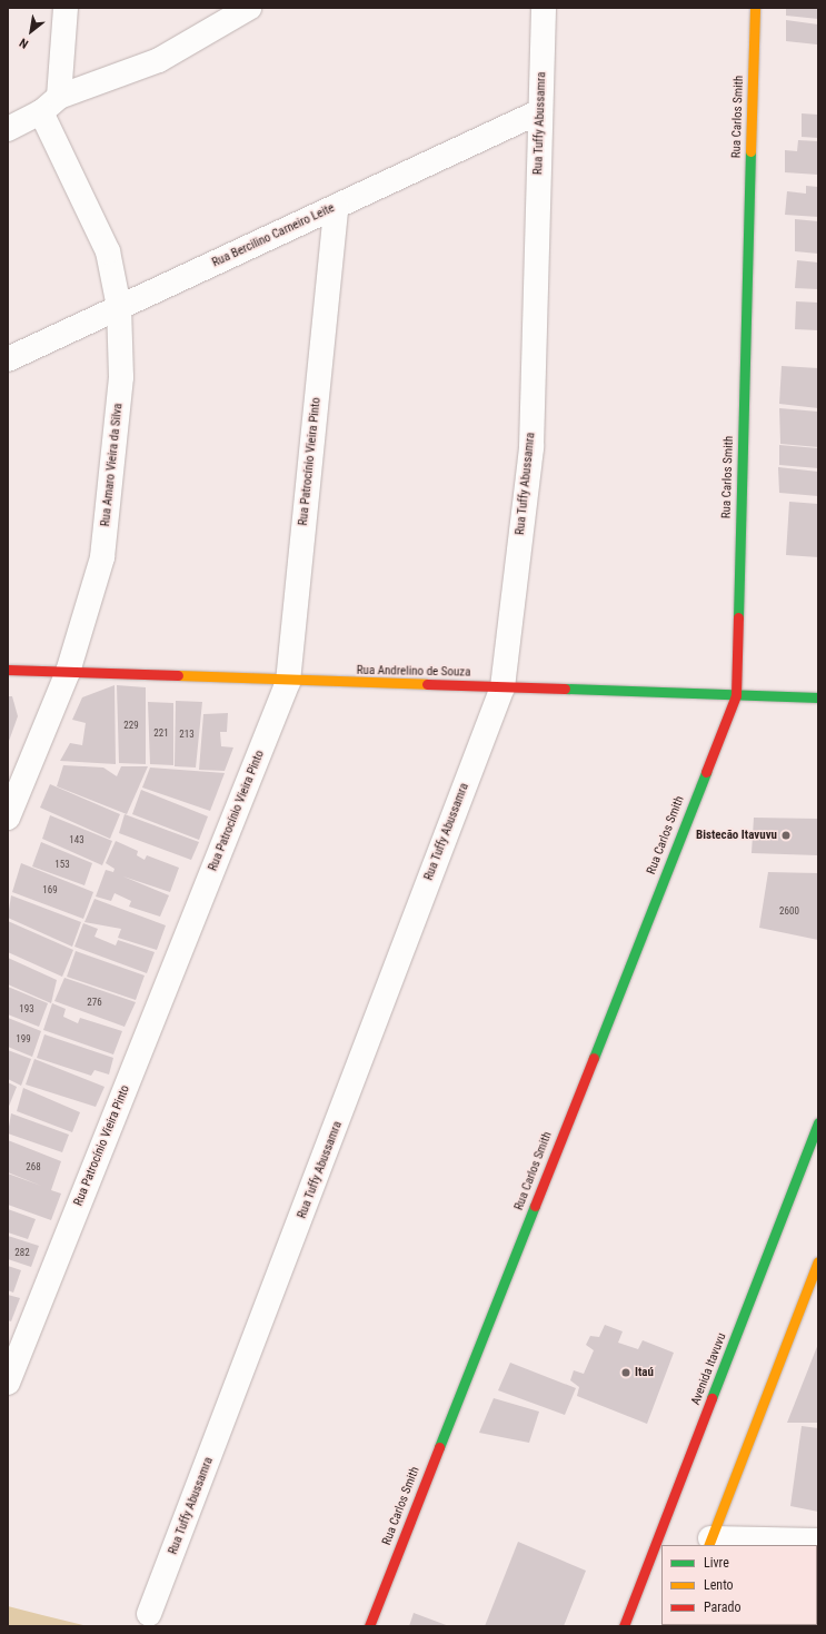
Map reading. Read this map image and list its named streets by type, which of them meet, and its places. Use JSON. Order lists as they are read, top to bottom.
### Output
{
  "streets": {
    "street": [
      "Rua Carlos Smith",
      "Rua Tuffy Abussamra",
      "Rua Bercilino Carneiro Leite",
      "Rua Patrocínio Vieira Pinto",
      "Rua Amaro Vieira da Silva",
      "Rua Andrelino de Souza",
      "Avenida Itavuvu"
    ]
  },
  "crossings": [
    ["Rua Carlos Smith", "Rua Andrelino de Souza"],
    ["Rua Tuffy Abussamra", "Rua Bercilino Carneiro Leite"],
    ["Rua Tuffy Abussamra", "Rua Andrelino de Souza"],
    ["Rua Bercilino Carneiro Leite", "Rua Patrocínio Vieira Pinto"],
    ["Rua Bercilino Carneiro Leite", "Rua Amaro Vieira da Silva"],
    ["Rua Patrocínio Vieira Pinto", "Rua Andrelino de Souza"],
    ["Rua Amaro Vieira da Silva", "Rua Andrelino de Souza"]
  ],
  "places": ["Bistecão Itavuvu", "Itaú"],
  "house_numbers": [
    "229",
    "221",
    "213",
    "143",
    "153",
    "169",
    "2600",
    "276",
    "193",
    "199",
    "268",
    "282"
  ],
  "legend": ["Livre", "Lento", "Parado"],
  "north": "bottom left"
}
